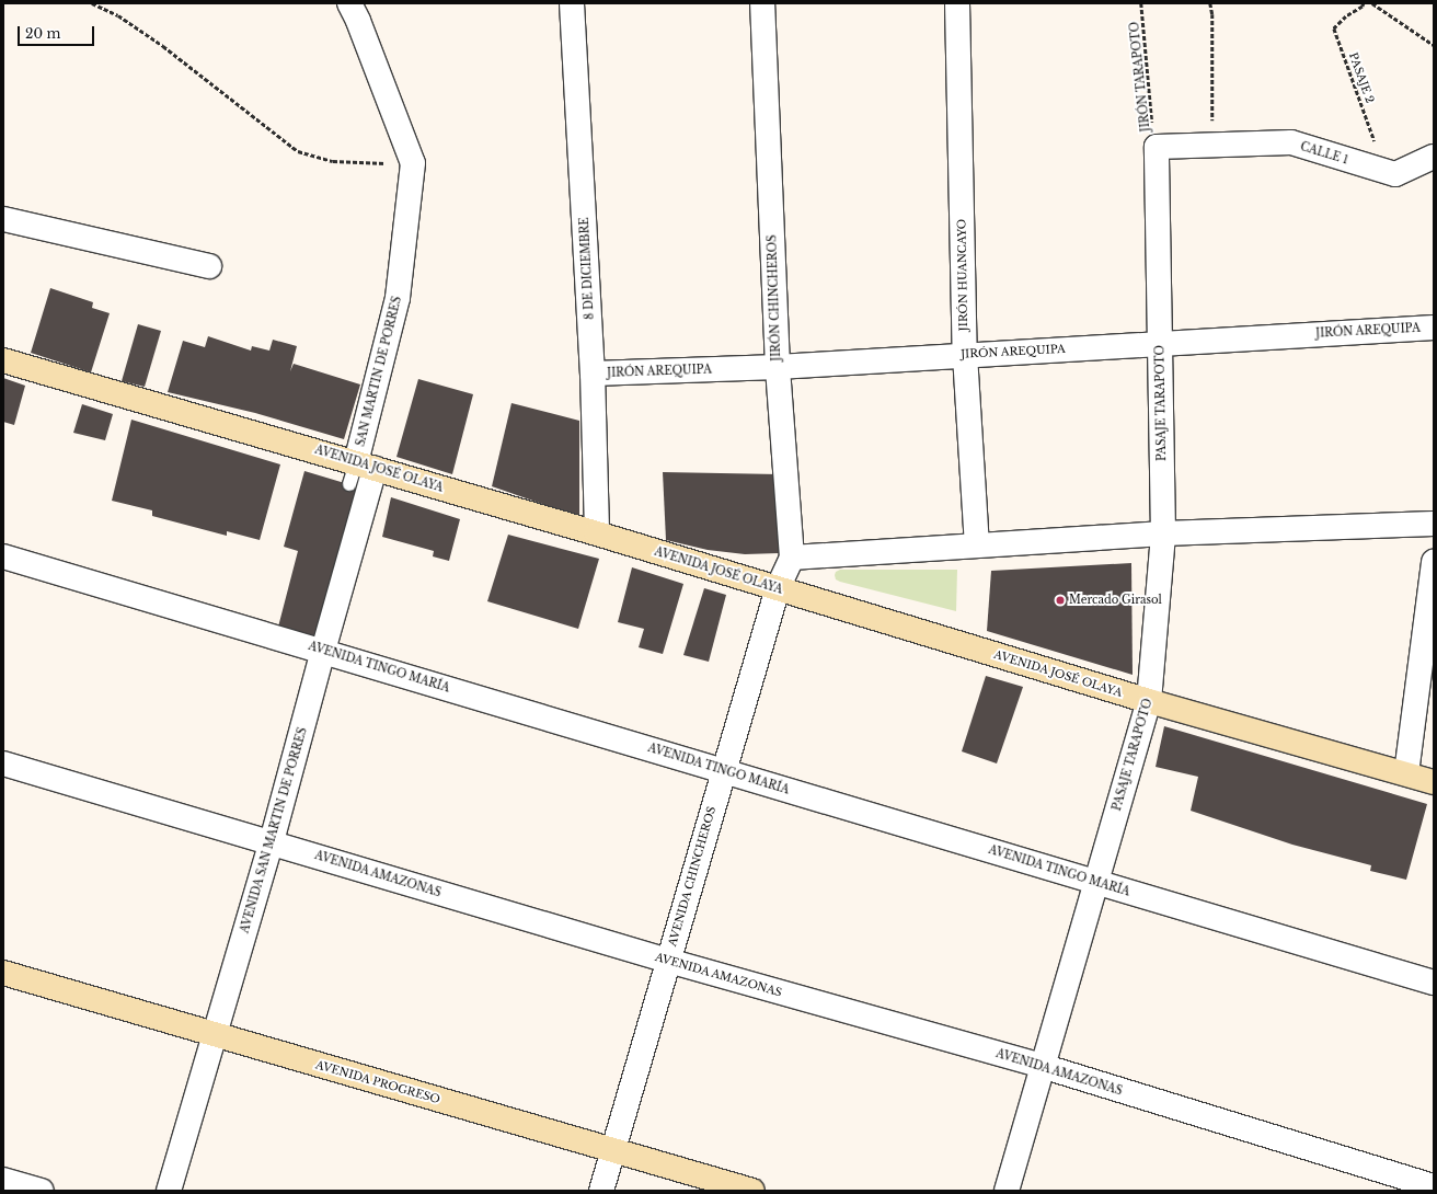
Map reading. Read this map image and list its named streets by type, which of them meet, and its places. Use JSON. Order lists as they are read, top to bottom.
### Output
{
  "streets": {
    "street": [
      "CALLE 1",
      "8 DE DICIEMBRE",
      "JIRÓN HUANCAYO",
      "JIRÓN CHINCHEROS",
      "JIRÓN AREQUIPA",
      "SAN MARTIN DE PORRES",
      "PASAJE TARAPOTO",
      "AVENIDA JOSÉ OLAYA",
      "AVENIDA TINGO MARÍA",
      "AVENIDA SAN MARTIN DE PORRES",
      "AVENIDA AMAZONAS",
      "AVENIDA CHINCHEROS",
      "AVENIDA PROGRESO"
    ],
    "path": ["JIRÓN TARAPOTO", "PASAJE 2"]
  },
  "crossings": [
    ["JIRÓN TARAPOTO", "CALLE 1"],
    ["JIRÓN TARAPOTO", "PASAJE TARAPOTO"],
    ["PASAJE 2", "CALLE 1"],
    ["CALLE 1", "PASAJE TARAPOTO"],
    ["8 DE DICIEMBRE", "JIRÓN AREQUIPA"],
    ["8 DE DICIEMBRE", "AVENIDA JOSÉ OLAYA"],
    ["JIRÓN HUANCAYO", "JIRÓN AREQUIPA"],
    ["JIRÓN CHINCHEROS", "JIRÓN AREQUIPA"],
    ["JIRÓN CHINCHEROS", "AVENIDA JOSÉ OLAYA"],
    ["JIRÓN CHINCHEROS", "AVENIDA CHINCHEROS"],
    ["JIRÓN AREQUIPA", "PASAJE TARAPOTO"],
    ["SAN MARTIN DE PORRES", "AVENIDA JOSÉ OLAYA"],
    ["SAN MARTIN DE PORRES", "AVENIDA SAN MARTIN DE PORRES"],
    ["PASAJE TARAPOTO", "AVENIDA JOSÉ OLAYA"],
    ["PASAJE TARAPOTO", "AVENIDA TINGO MARÍA"],
    ["PASAJE TARAPOTO", "AVENIDA AMAZONAS"],
    ["AVENIDA JOSÉ OLAYA", "AVENIDA SAN MARTIN DE PORRES"],
    ["AVENIDA JOSÉ OLAYA", "AVENIDA CHINCHEROS"],
    ["AVENIDA TINGO MARÍA", "AVENIDA SAN MARTIN DE PORRES"],
    ["AVENIDA TINGO MARÍA", "AVENIDA CHINCHEROS"],
    ["AVENIDA SAN MARTIN DE PORRES", "AVENIDA AMAZONAS"],
    ["AVENIDA SAN MARTIN DE PORRES", "AVENIDA PROGRESO"],
    ["AVENIDA AMAZONAS", "AVENIDA CHINCHEROS"],
    ["AVENIDA CHINCHEROS", "AVENIDA PROGRESO"]
  ],
  "places": ["Mercado Girasol"],
  "scale_bar": "20 m"
}
